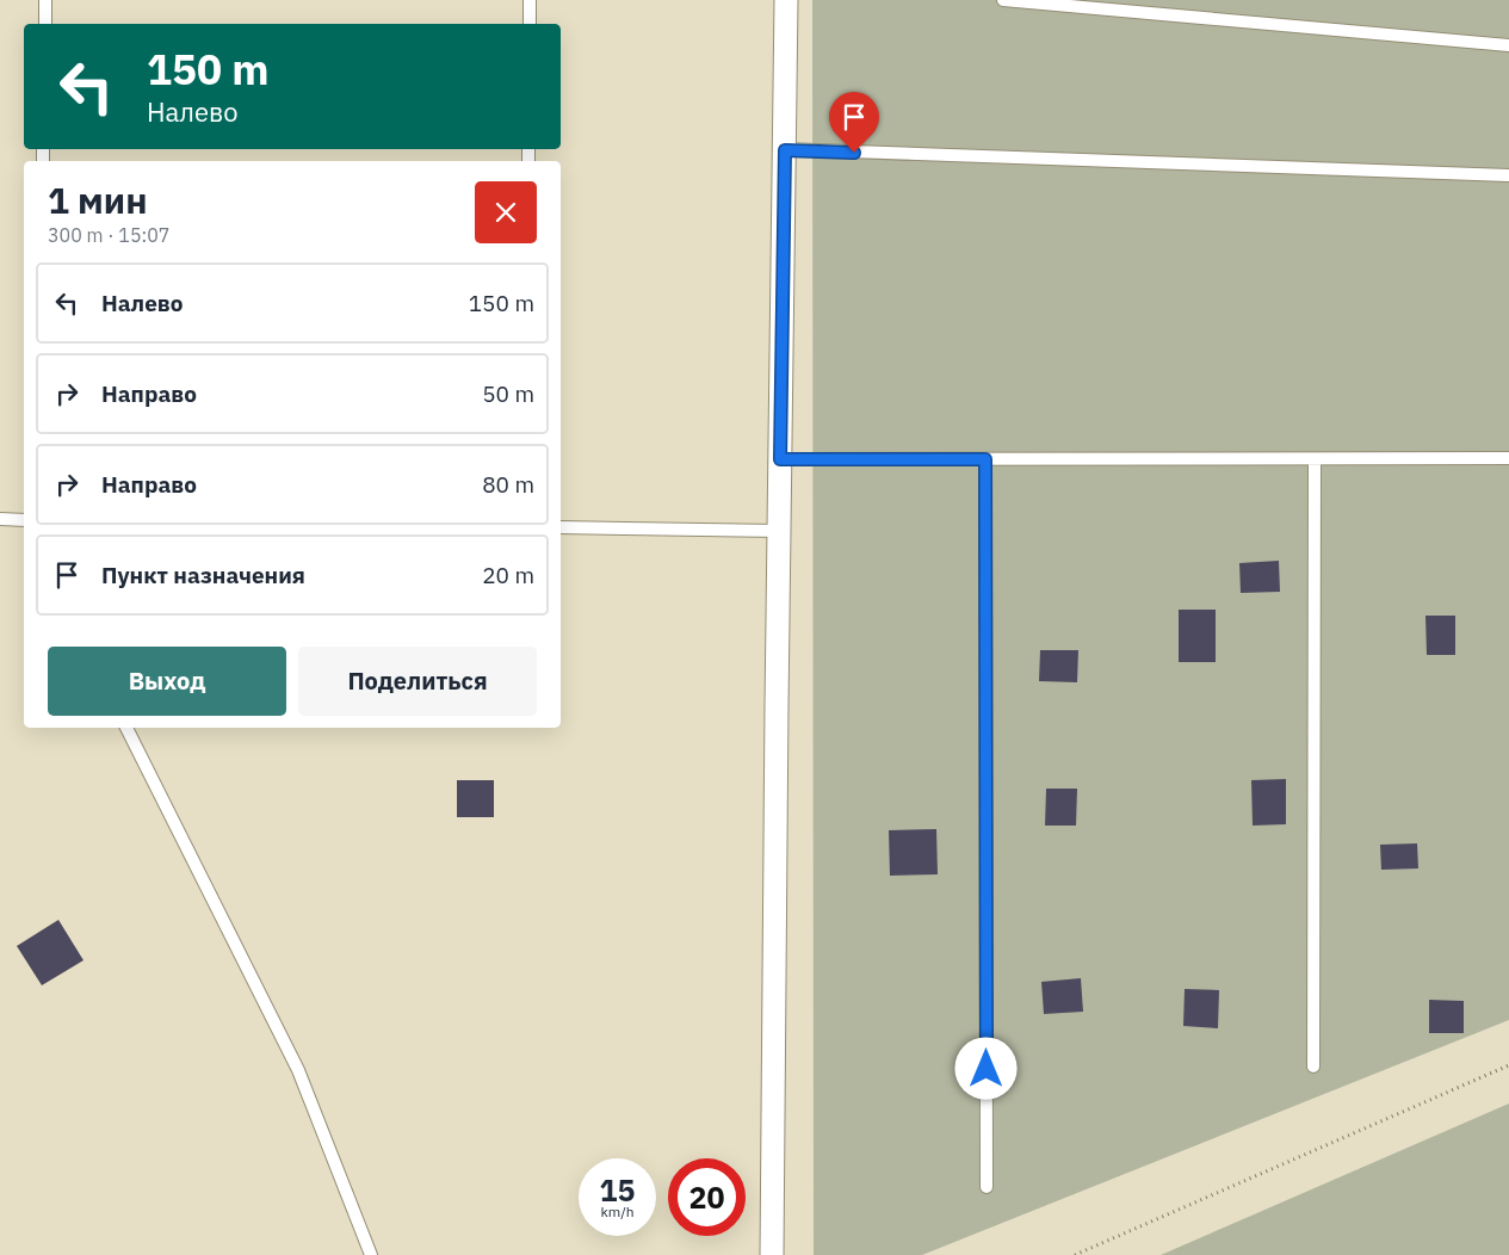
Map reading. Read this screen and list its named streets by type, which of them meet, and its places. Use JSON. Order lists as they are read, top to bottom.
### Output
{
  "page": {
    "turn": ["150 m", "Налево"],
    "heading": ["1 мин", "300 m · 15:07"],
    "list": [
      {
        "name": "Налево",
        "value": "150 m"
      },
      {
        "name": "Направо",
        "value": "50 m"
      },
      {
        "name": "Направо",
        "value": "80 m"
      },
      {
        "name": "Пункт назначения",
        "value": "20 m"
      }
    ],
    "buttons": ["Выход", "Поделиться"],
    "speed": "15 km/h",
    "limit": "20"
  }
}
